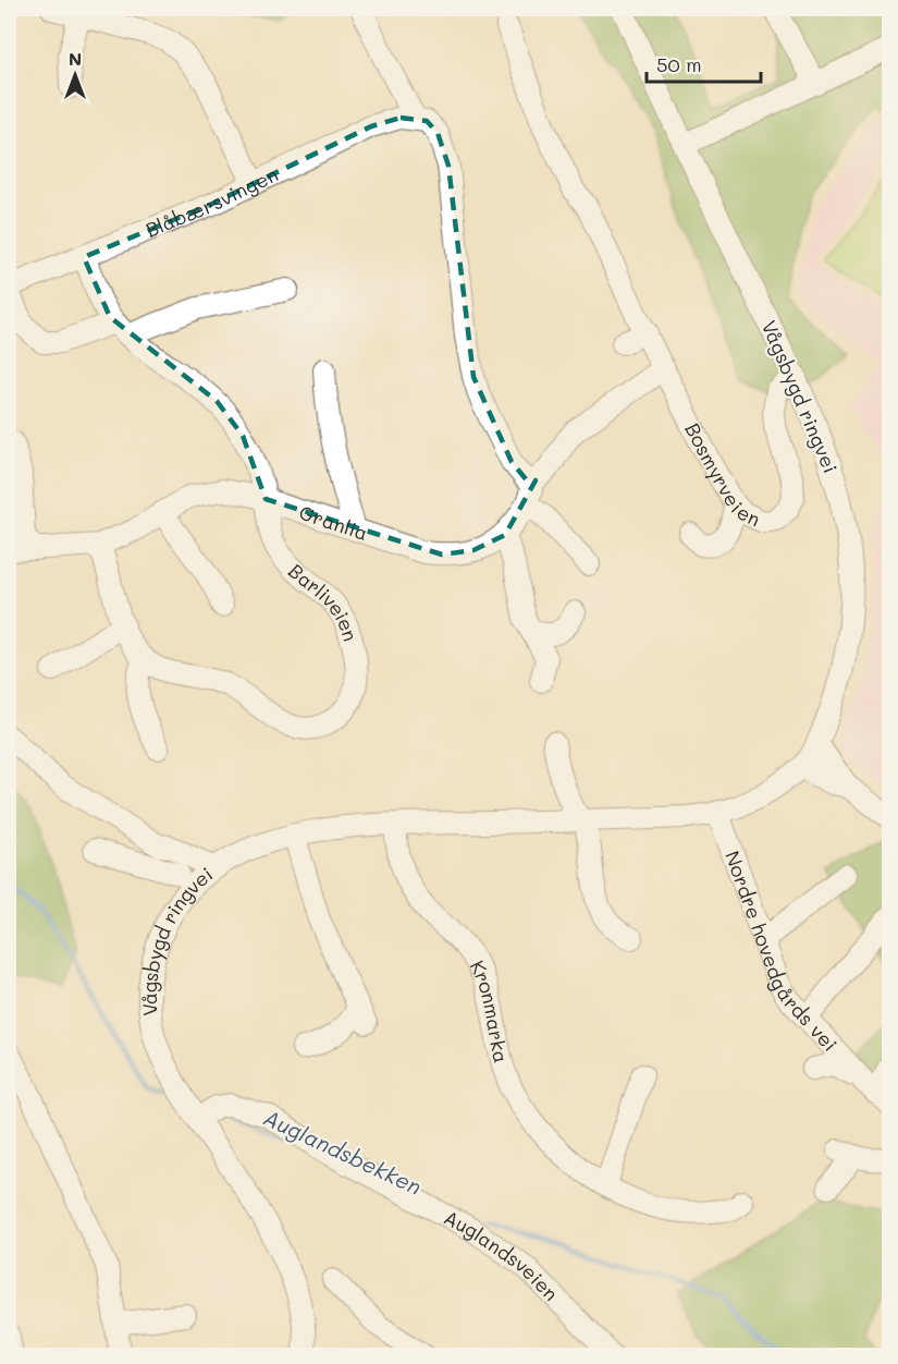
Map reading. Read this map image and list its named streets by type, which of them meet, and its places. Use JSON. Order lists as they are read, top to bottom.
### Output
{
  "streets": {
    "street": [
      "Blåbærsvingen",
      "Vågsbygd ringvei",
      "Bosmyrveien",
      "Granlia",
      "Barliveien",
      "Nordre hovedgårds vei",
      "Kronmarka",
      "Auglandsveien"
    ]
  },
  "crossings": [
    ["Blåbærsvingen", "Barliveien"],
    ["Vågsbygd ringvei", "Bosmyrveien"],
    ["Vågsbygd ringvei", "Nordre hovedgårds vei"],
    ["Vågsbygd ringvei", "Kronmarka"],
    ["Vågsbygd ringvei", "Auglandsveien"],
    ["Bosmyrveien", "Granlia"],
    ["Granlia", "Barliveien"]
  ],
  "water": ["Auglandsbekken"],
  "scale_bar": "50 m",
  "north": "top"
}
